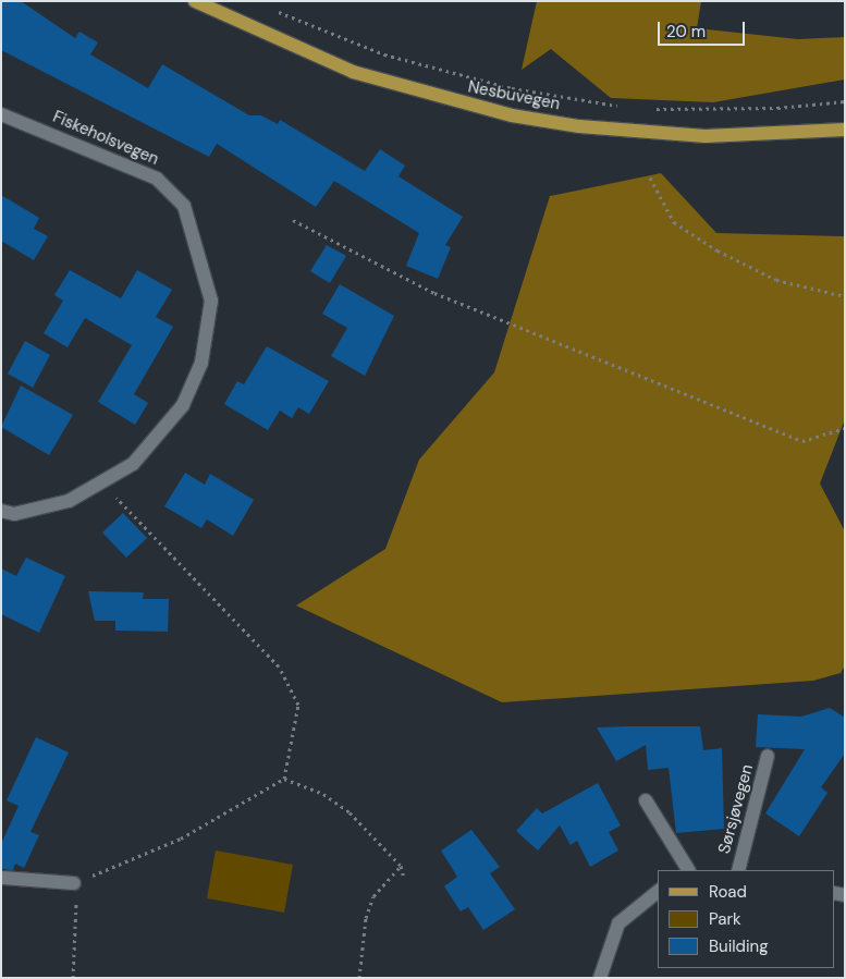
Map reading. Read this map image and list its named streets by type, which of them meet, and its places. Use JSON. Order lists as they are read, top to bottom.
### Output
{
  "streets": {
    "main road": ["Nesbuvegen"],
    "street": ["Fiskeholsvegen", "Sørsjøvegen"]
  },
  "legend": ["Road", "Park", "Building"],
  "scale_bar": "20 m"
}
